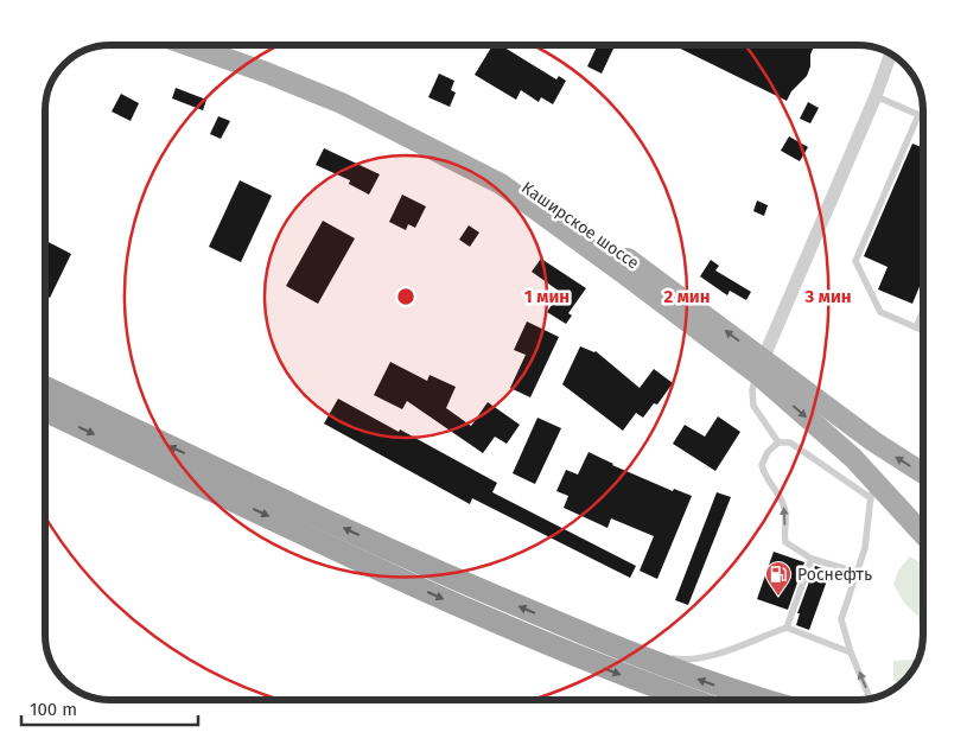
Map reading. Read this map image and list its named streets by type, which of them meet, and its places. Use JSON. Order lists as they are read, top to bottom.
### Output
{
  "streets": {
    "main road": ["Каширское шоссе"]
  },
  "places": {
    "fuel station": ["Роснефть"]
  },
  "scale_bar": "100 m",
  "rings": ["1 мин", "2 мин", "3 мин"]
}
